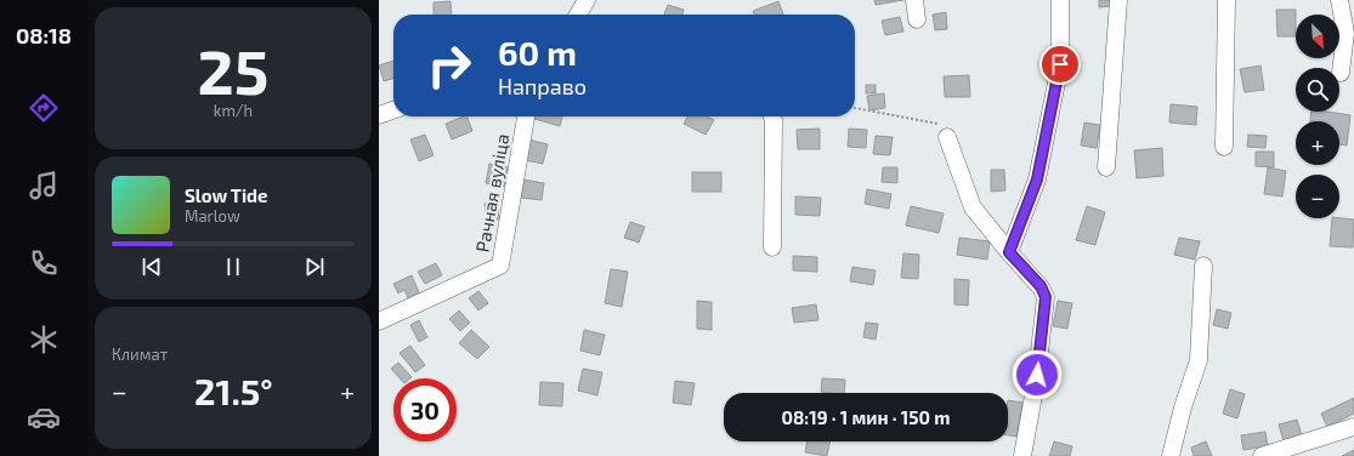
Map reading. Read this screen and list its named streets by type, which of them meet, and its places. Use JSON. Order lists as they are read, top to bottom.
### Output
{
  "streets": {
    "street": ["Рачная вуліца"]
  },
  "north": "bottom right",
  "page": {
    "tabs": "08:18",
    "tile": [
      ["25", "km/h"],
      "Климат"
    ],
    "map_buttons": ["+", "−"],
    "turn": ["60 m", "Направо"],
    "song": ["Slow Tide", "Marlow"],
    "heat": ["−", "21.5°", "+"],
    "limit": "30",
    "trip": "08:19 · 1 мин · 150 m"
  }
}
